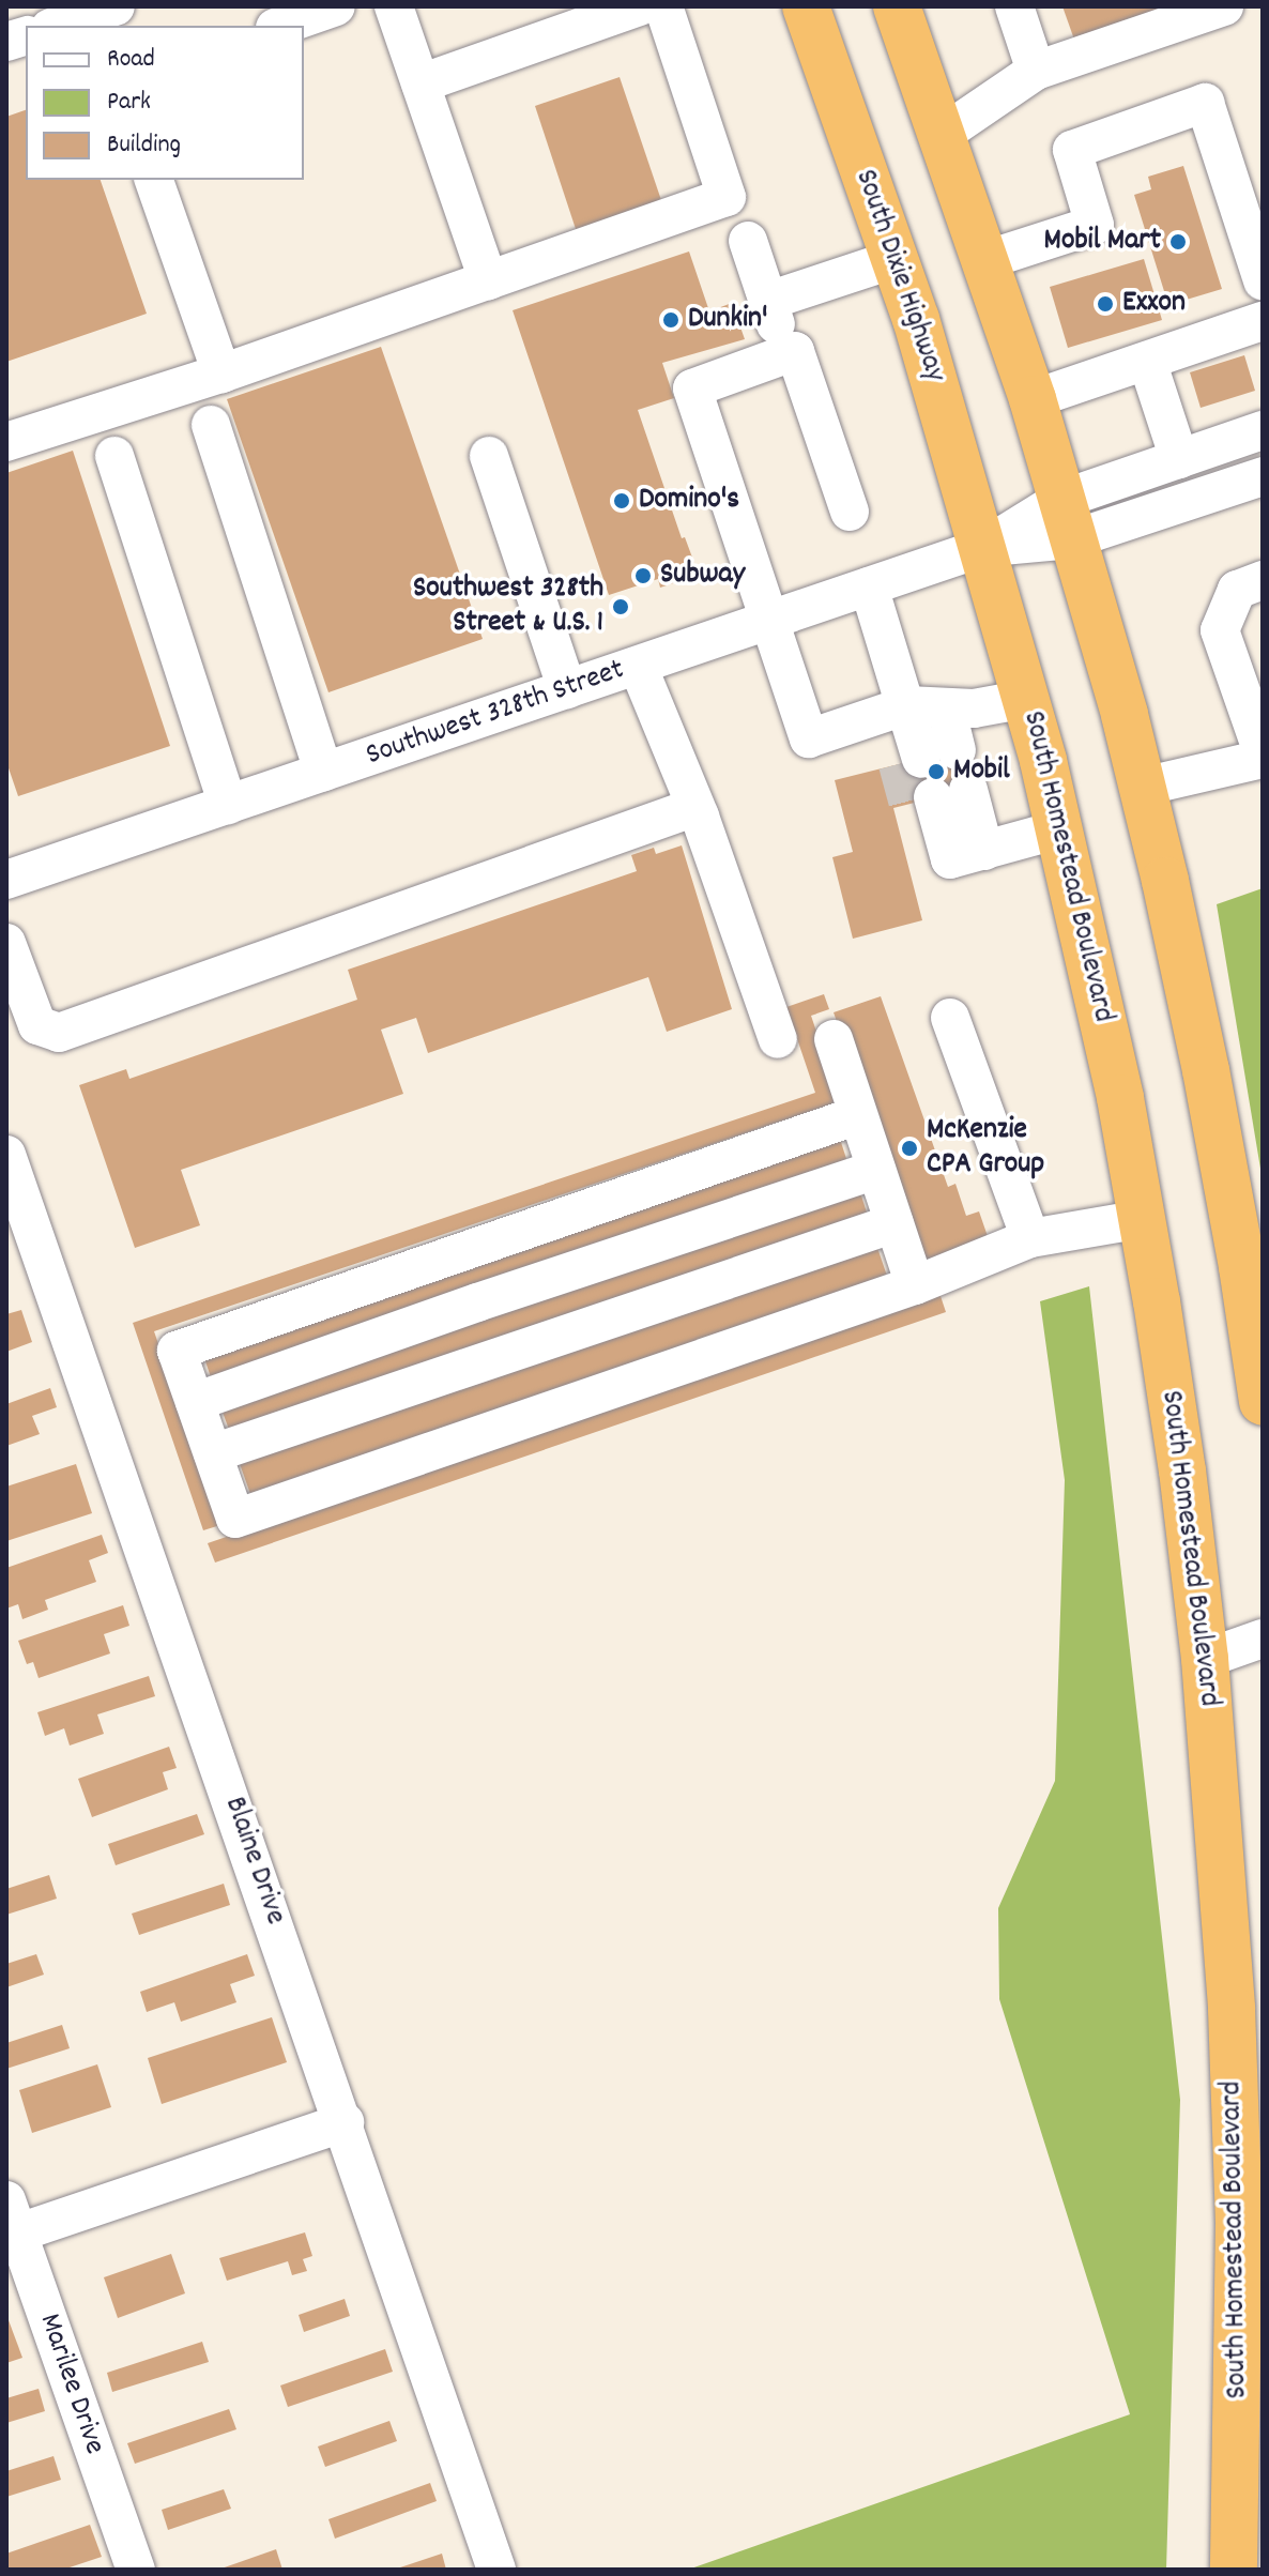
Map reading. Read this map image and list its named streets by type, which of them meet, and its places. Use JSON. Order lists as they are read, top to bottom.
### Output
{
  "streets": {
    "highway": ["South Dixie Highway", "South Homestead Boulevard"],
    "street": ["Southwest 328th Street", "Blaine Drive", "Marilee Drive"]
  },
  "crossings": [
    ["South Dixie Highway", "Southwest 328th Street"],
    ["South Dixie Highway", "South Homestead Boulevard"],
    ["Southwest 328th Street", "South Homestead Boulevard"]
  ],
  "places": [
    "Mobil Mart",
    "Exxon",
    "Dunkin'",
    "Domino's",
    "Subway",
    "Southwest 328th Street & U.S. 1",
    "Mobil",
    "McKenzie CPA Group"
  ],
  "legend": ["Road", "Park", "Building"]
}
